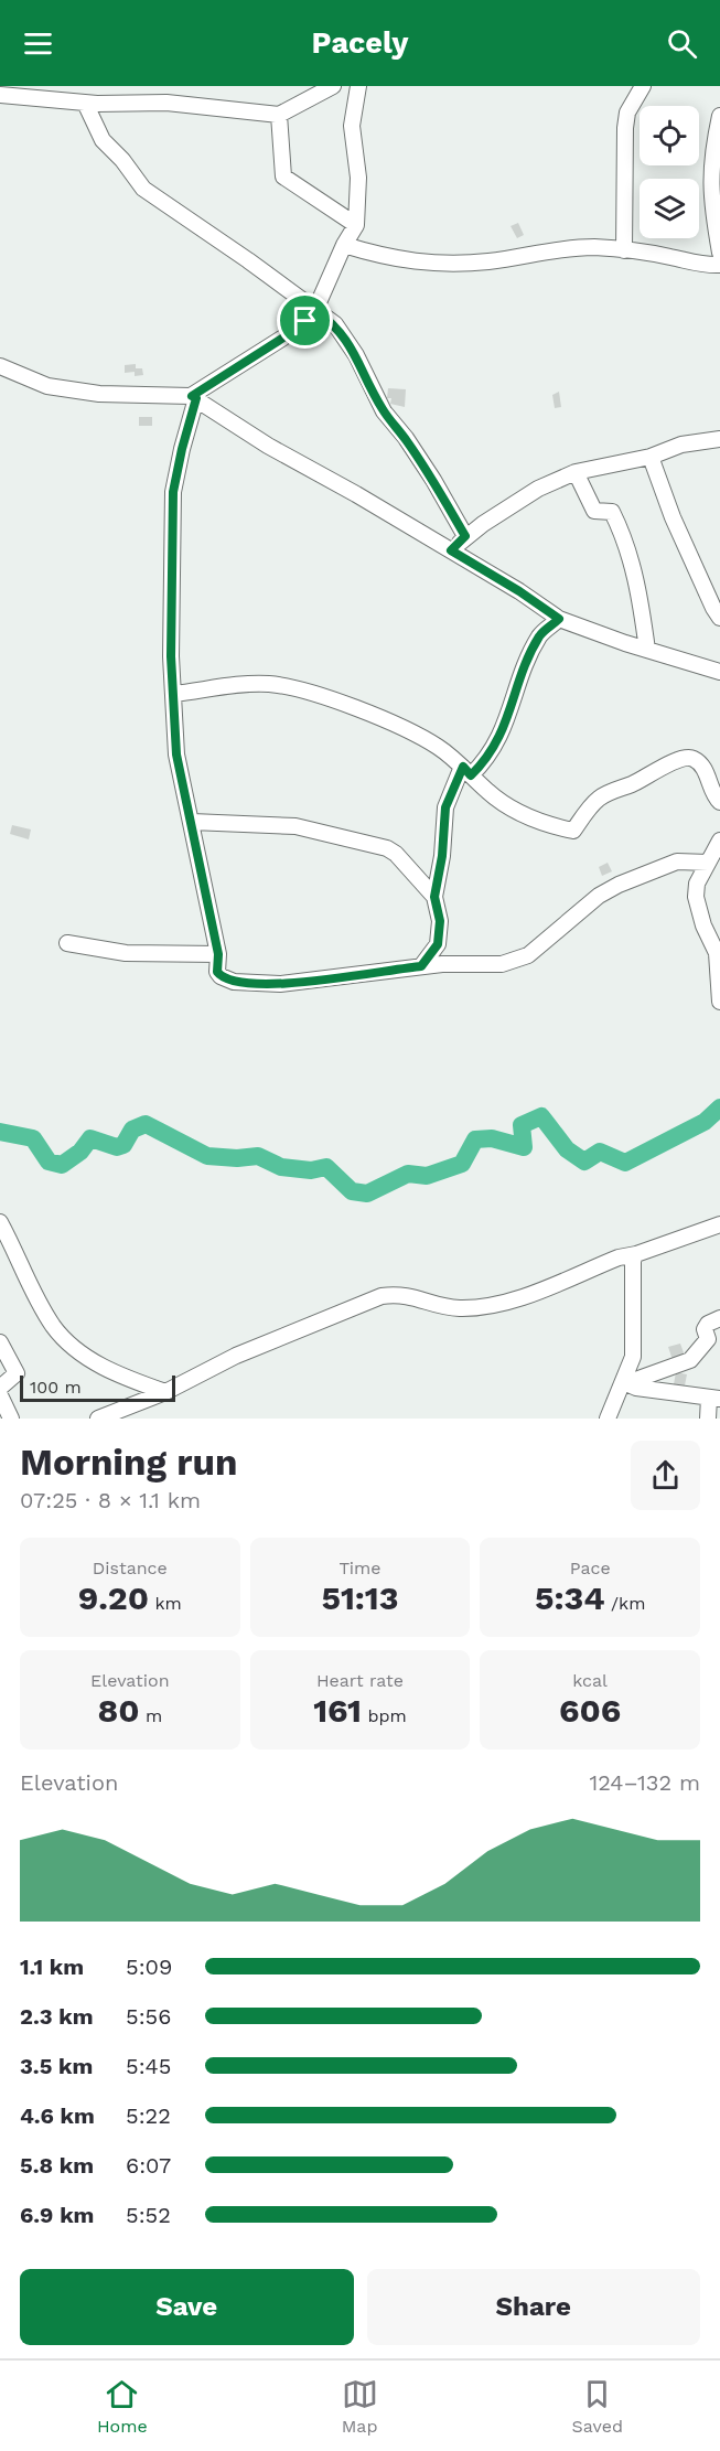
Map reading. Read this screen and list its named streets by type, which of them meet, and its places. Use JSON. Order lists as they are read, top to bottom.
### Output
{
  "scale_bar": "100 m",
  "page": {
    "header": "Pacely",
    "scale": "100 m",
    "heading": ["Morning run", "07:25 · 8 × 1.1 km"],
    "stats": [
      ["Distance", "9.20 km"],
      ["Time", "51:13"],
      ["Pace", "5:34 /km"],
      ["Elevation", "80 m"],
      ["Heart rate", "161 bpm"],
      ["kcal", "606"]
    ],
    "chart": ["Elevation", "124–132 m"],
    "list": [
      {
        "name": "1.1 km",
        "note": "5:09"
      },
      {
        "name": "2.3 km",
        "note": "5:56"
      },
      {
        "name": "3.5 km",
        "note": "5:45"
      },
      {
        "name": "4.6 km",
        "note": "5:22"
      },
      {
        "name": "5.8 km",
        "note": "6:07"
      },
      {
        "name": "6.9 km",
        "note": "5:52"
      }
    ],
    "buttons": ["Save", "Share"],
    "tabs": ["Home", "Map", "Saved"]
  }
}
